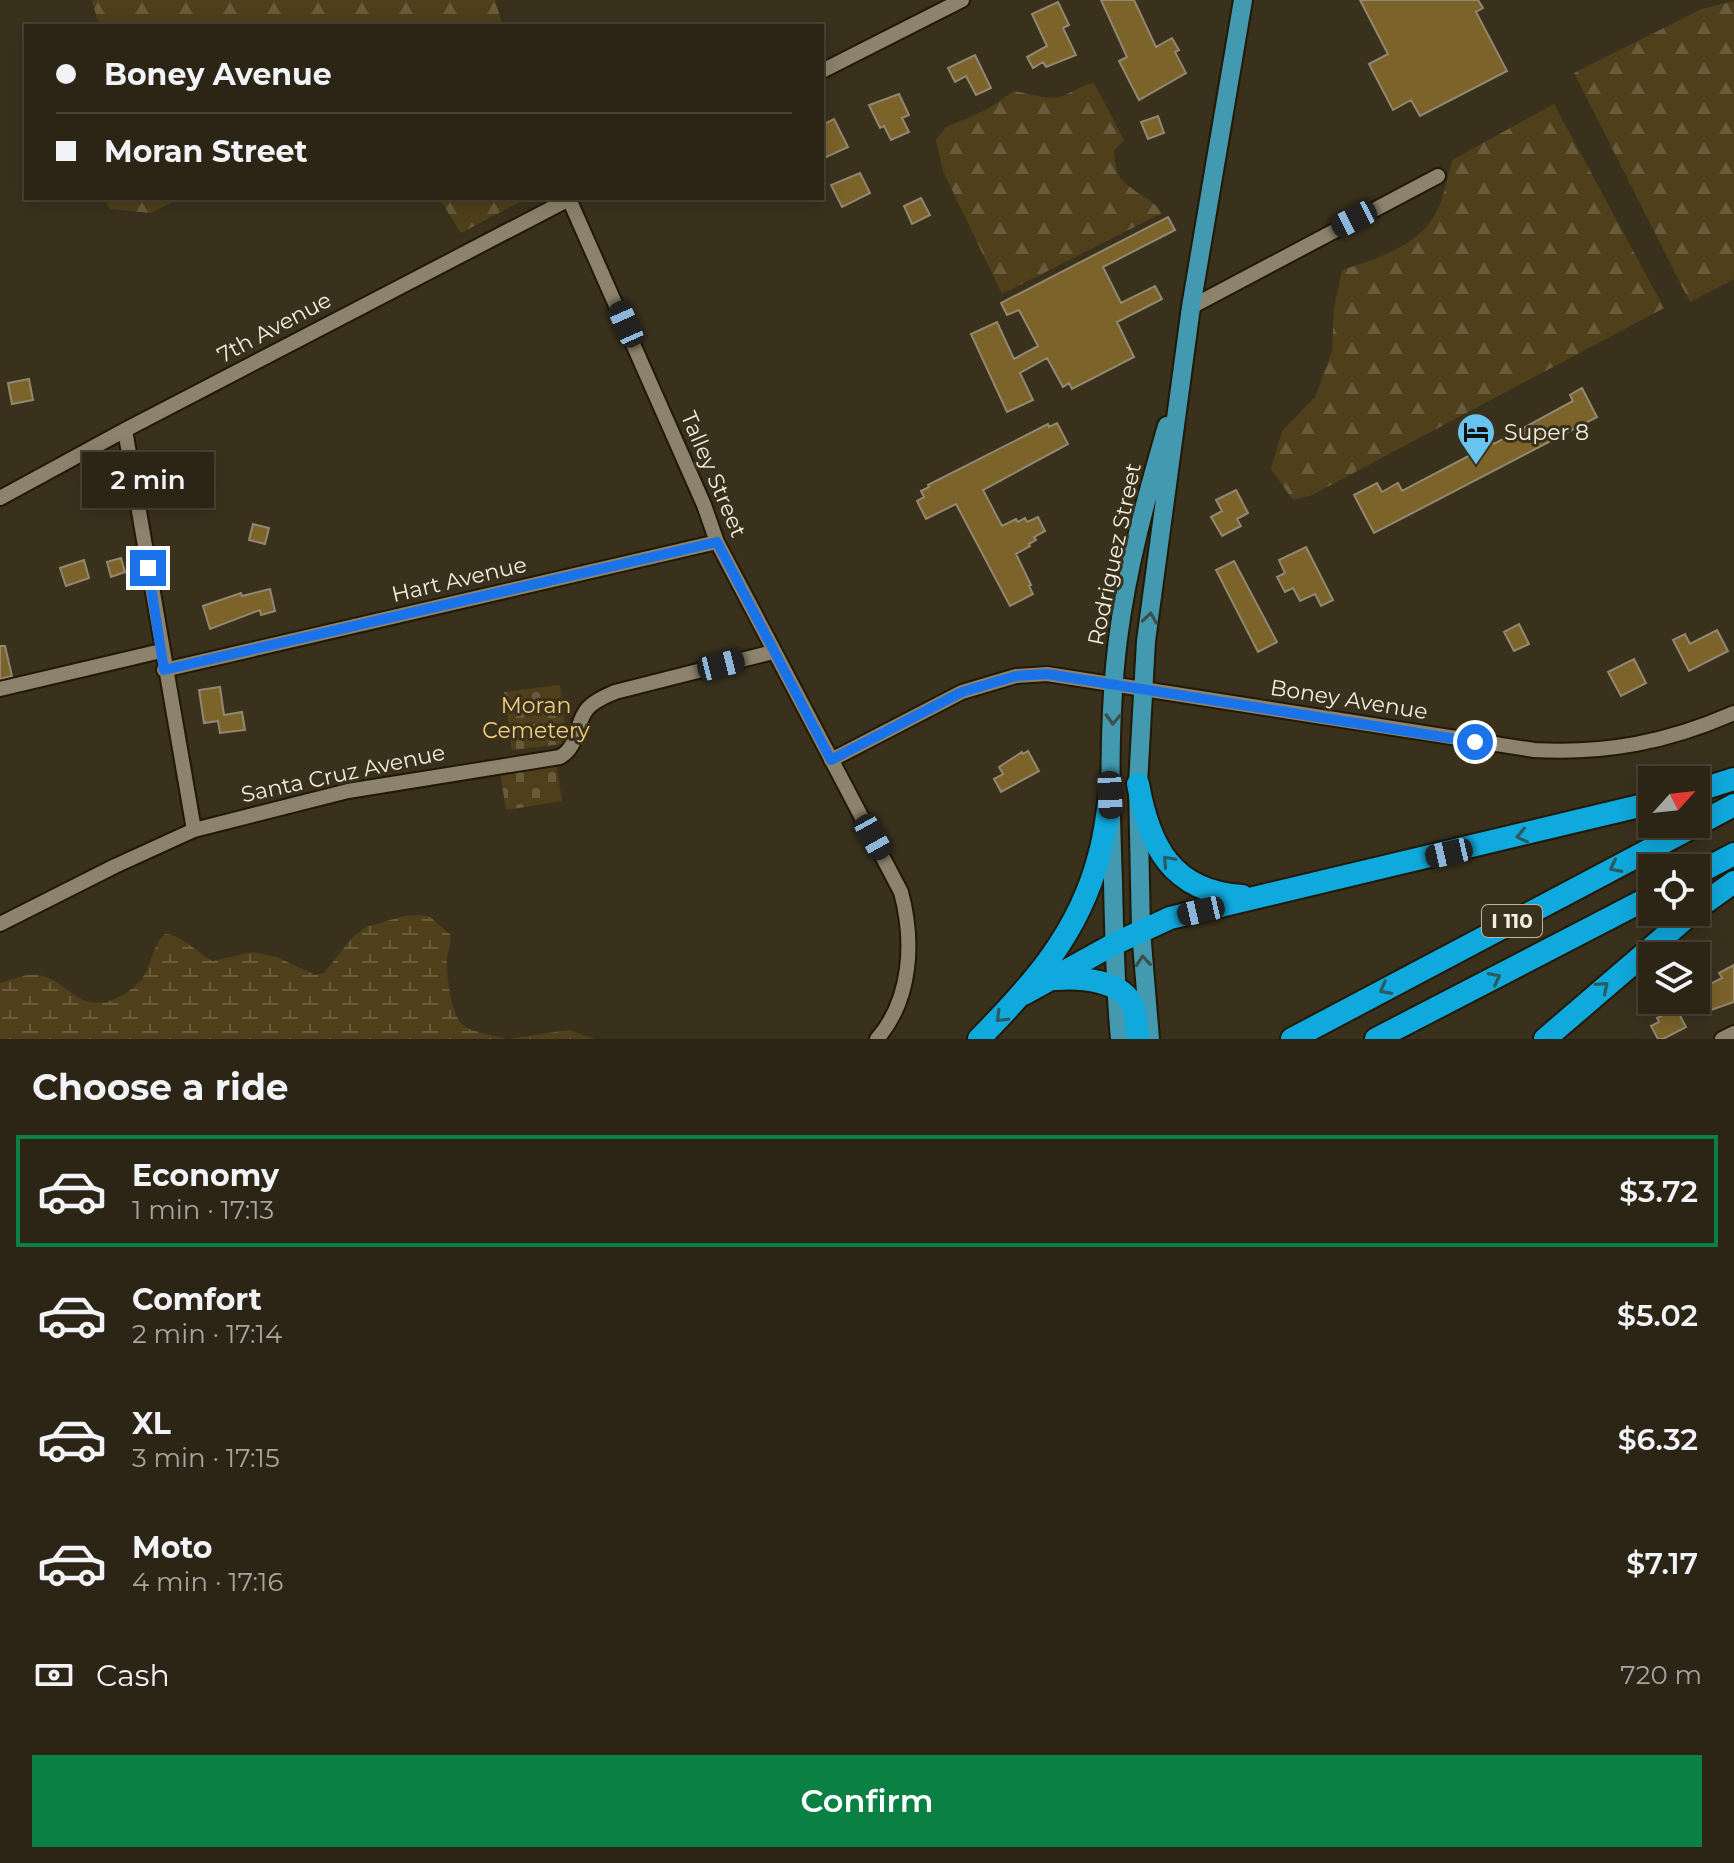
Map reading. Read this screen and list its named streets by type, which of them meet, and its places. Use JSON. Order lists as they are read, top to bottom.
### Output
{
  "streets": {
    "highway": ["I 110"],
    "main road": ["Rodriguez Street"],
    "street": [
      "7th Avenue",
      "Talley Street",
      "Hart Avenue",
      "Boney Avenue",
      "Santa Cruz Avenue"
    ]
  },
  "crossings": [
    ["Talley Street", "Hart Avenue"],
    ["Talley Street", "Boney Avenue"],
    ["Talley Street", "Santa Cruz Avenue"],
    ["Rodriguez Street", "Boney Avenue"]
  ],
  "parks": ["Moran Cemetery"],
  "places": {
    "hotel": ["Super 8"]
  },
  "north": "top right",
  "page": {
    "banner": ["Boney Avenue", "Moran Street"],
    "bubble": "2 min",
    "heading": "Choose a ride",
    "list": [
      {
        "name": "Economy",
        "note": "1 min · 17:13",
        "value": "$3.72"
      },
      {
        "name": "Comfort",
        "note": "2 min · 17:14",
        "value": "$5.02"
      },
      {
        "name": "XL",
        "note": "3 min · 17:15",
        "value": "$6.32"
      },
      {
        "name": "Moto",
        "note": "4 min · 17:16",
        "value": "$7.17"
      }
    ],
    "pay": ["Cash", "720 m"],
    "buttons": "Confirm"
  }
}
